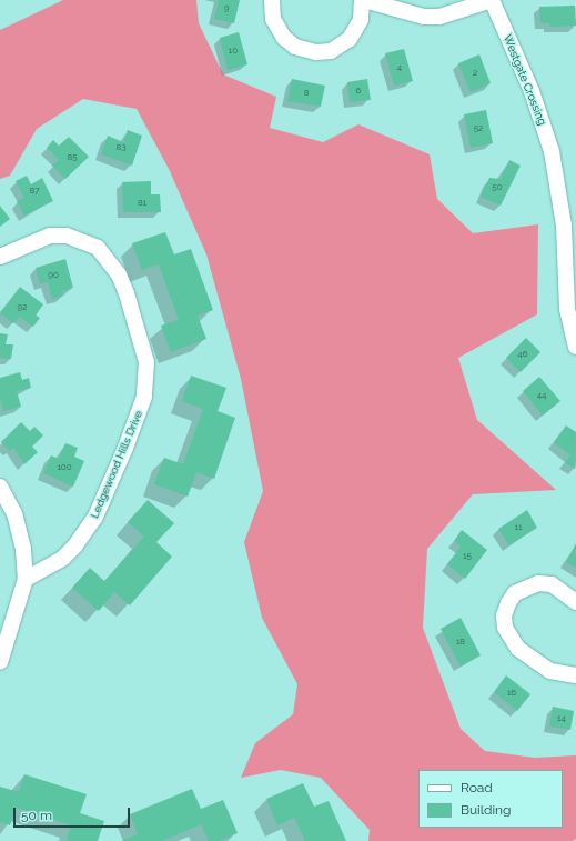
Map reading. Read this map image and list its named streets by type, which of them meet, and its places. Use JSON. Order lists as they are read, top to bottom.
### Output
{
  "streets": {
    "street": ["Westgate Crossing", "Ledgewood Hills Drive"]
  },
  "house_numbers": [
    "9",
    "10",
    "4",
    "2",
    "6",
    "8",
    "52",
    "83",
    "85",
    "50",
    "87",
    "81",
    "90",
    "92",
    "46",
    "44",
    "100",
    "11",
    "15",
    "18",
    "16",
    "14"
  ],
  "legend": ["Road", "Building"],
  "scale_bar": "50 m"
}
